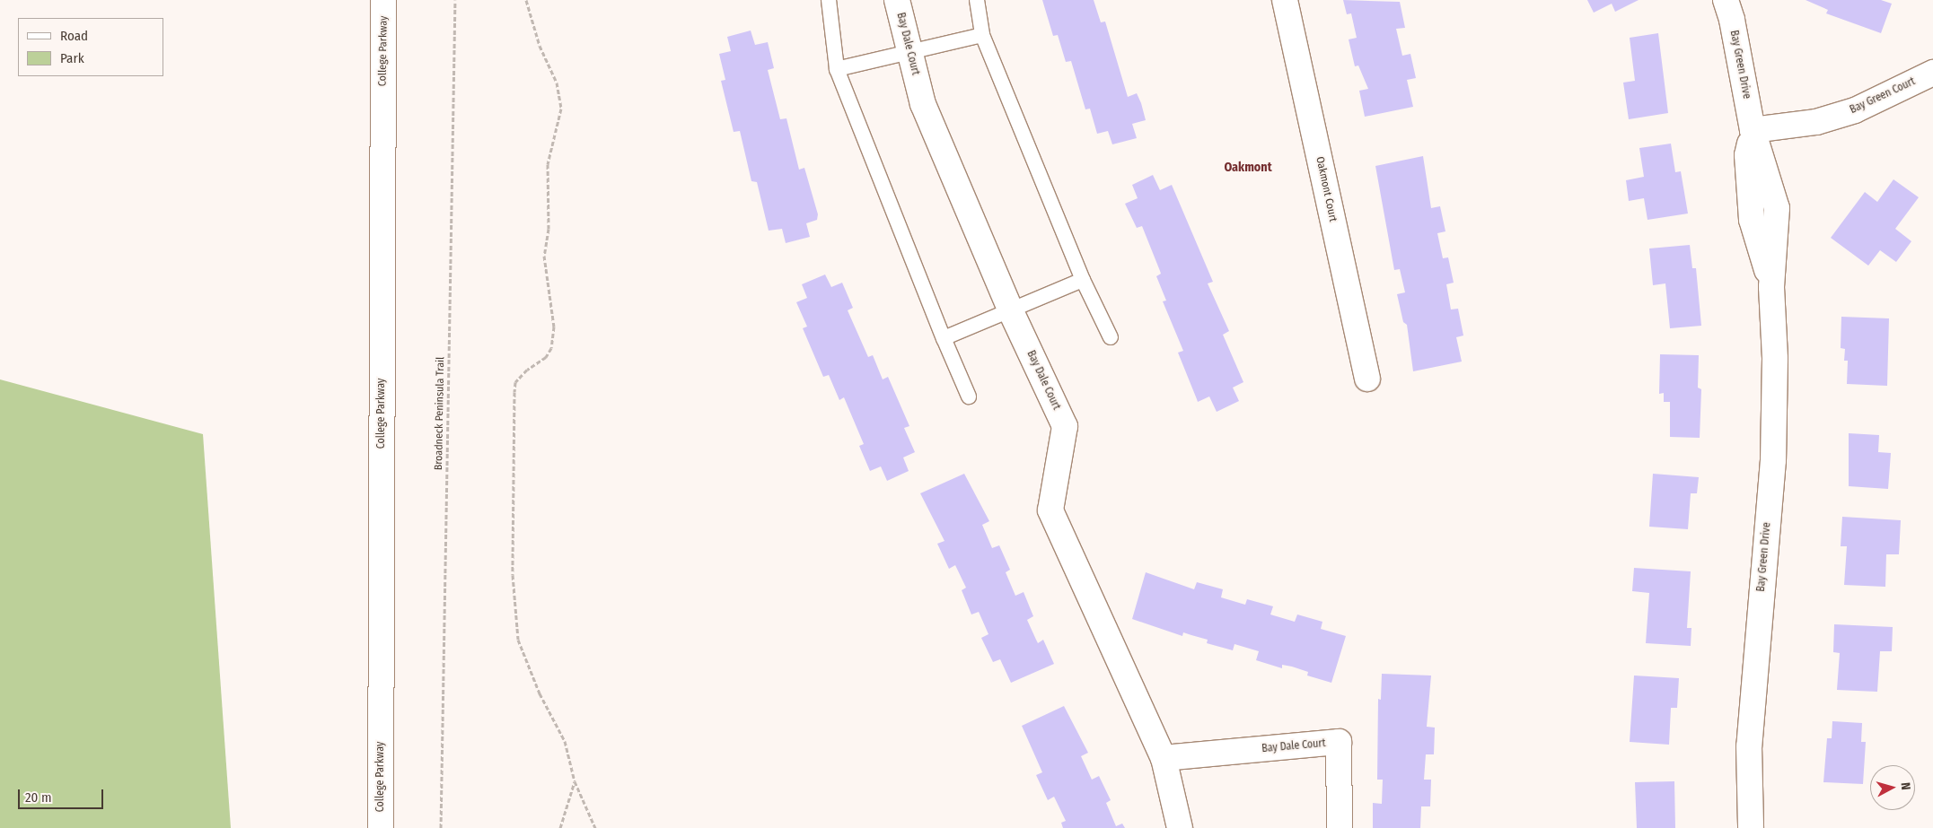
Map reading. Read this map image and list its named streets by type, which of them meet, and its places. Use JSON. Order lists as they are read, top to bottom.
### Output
{
  "streets": {
    "street": [
      "Bay Dale Court",
      "College Parkway",
      "Bay Green Drive",
      "Bay Green Court",
      "Oakmont Court"
    ],
    "path": ["Broadneck Peninsula Trail"]
  },
  "crossings": [
    ["Bay Green Drive", "Bay Green Court"]
  ],
  "districts": ["Oakmont"],
  "legend": ["Road", "Park"],
  "scale_bar": "20 m",
  "north": "right"
}
